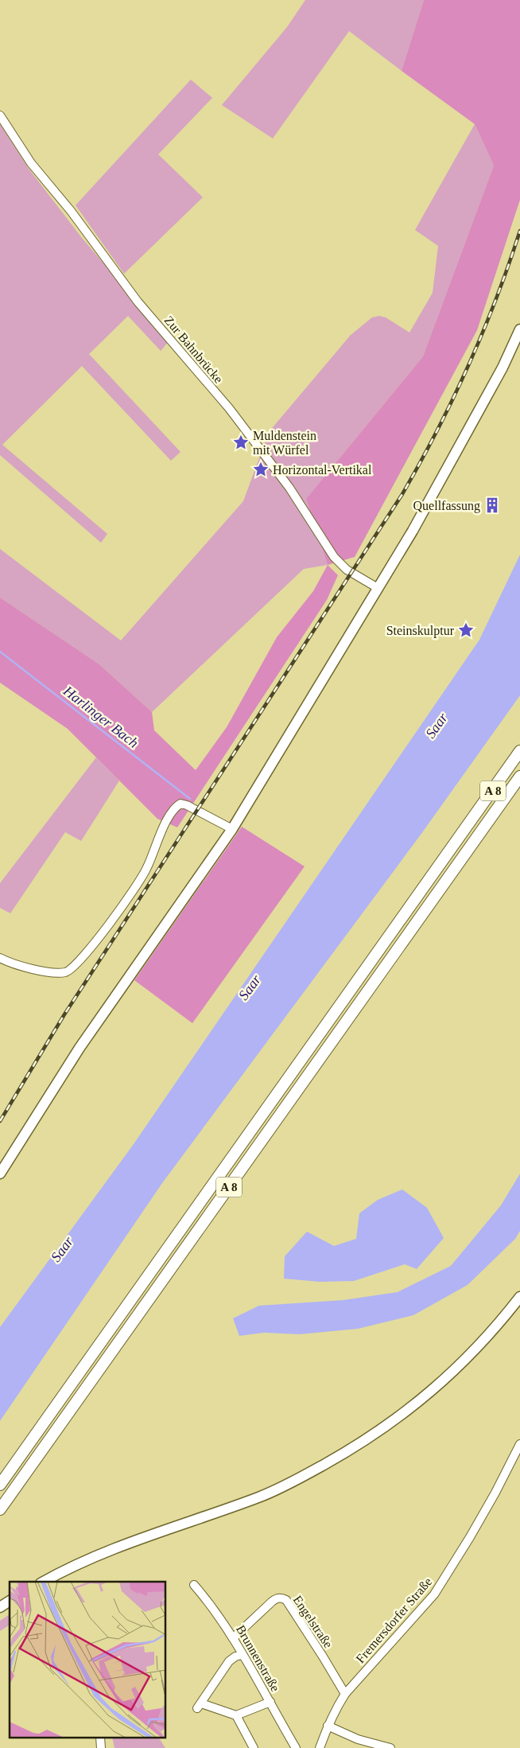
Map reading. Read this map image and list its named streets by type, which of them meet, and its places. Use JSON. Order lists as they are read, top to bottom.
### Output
{
  "streets": {
    "highway": ["A 8"],
    "street": [
      "Zur Bahnbrücke",
      "Fremersdorfer Straße",
      "Engelstraße",
      "Brunnenstraße"
    ]
  },
  "crossings": [
    ["Fremersdorfer Straße", "Engelstraße"],
    ["Engelstraße", "Brunnenstraße"]
  ],
  "water": ["Harlinger Bach", "Saar"],
  "places": {
    "place": ["Muldenstein mit Würfel", "Horizontal-Vertikal", "Steinskulptur"],
    "building": ["Quellfassung"]
  }
}
